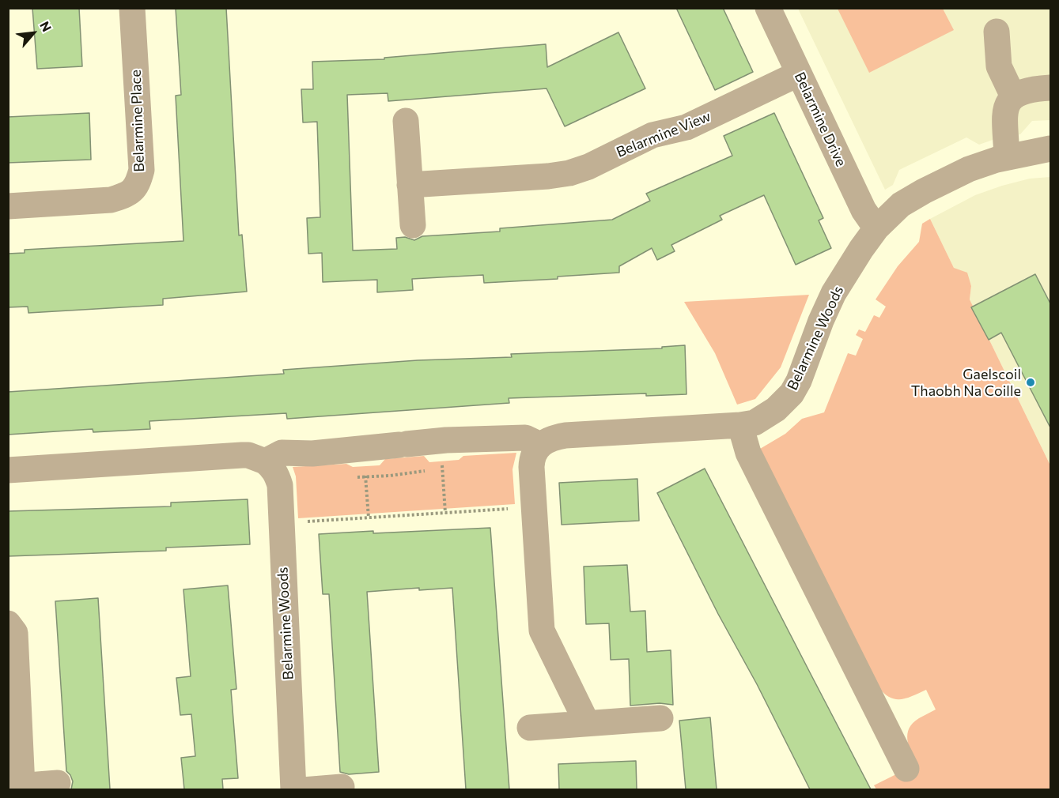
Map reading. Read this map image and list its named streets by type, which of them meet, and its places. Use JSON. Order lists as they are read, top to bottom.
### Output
{
  "streets": {
    "street": [
      "Belarmine Drive",
      "Belarmine Place",
      "Belarmine View",
      "Belarmine Woods"
    ]
  },
  "crossings": [
    ["Belarmine Drive", "Belarmine View"],
    ["Belarmine Drive", "Belarmine Woods"]
  ],
  "places": ["Gaelscoil Thaobh Na Coille"],
  "north": "top right"
}
